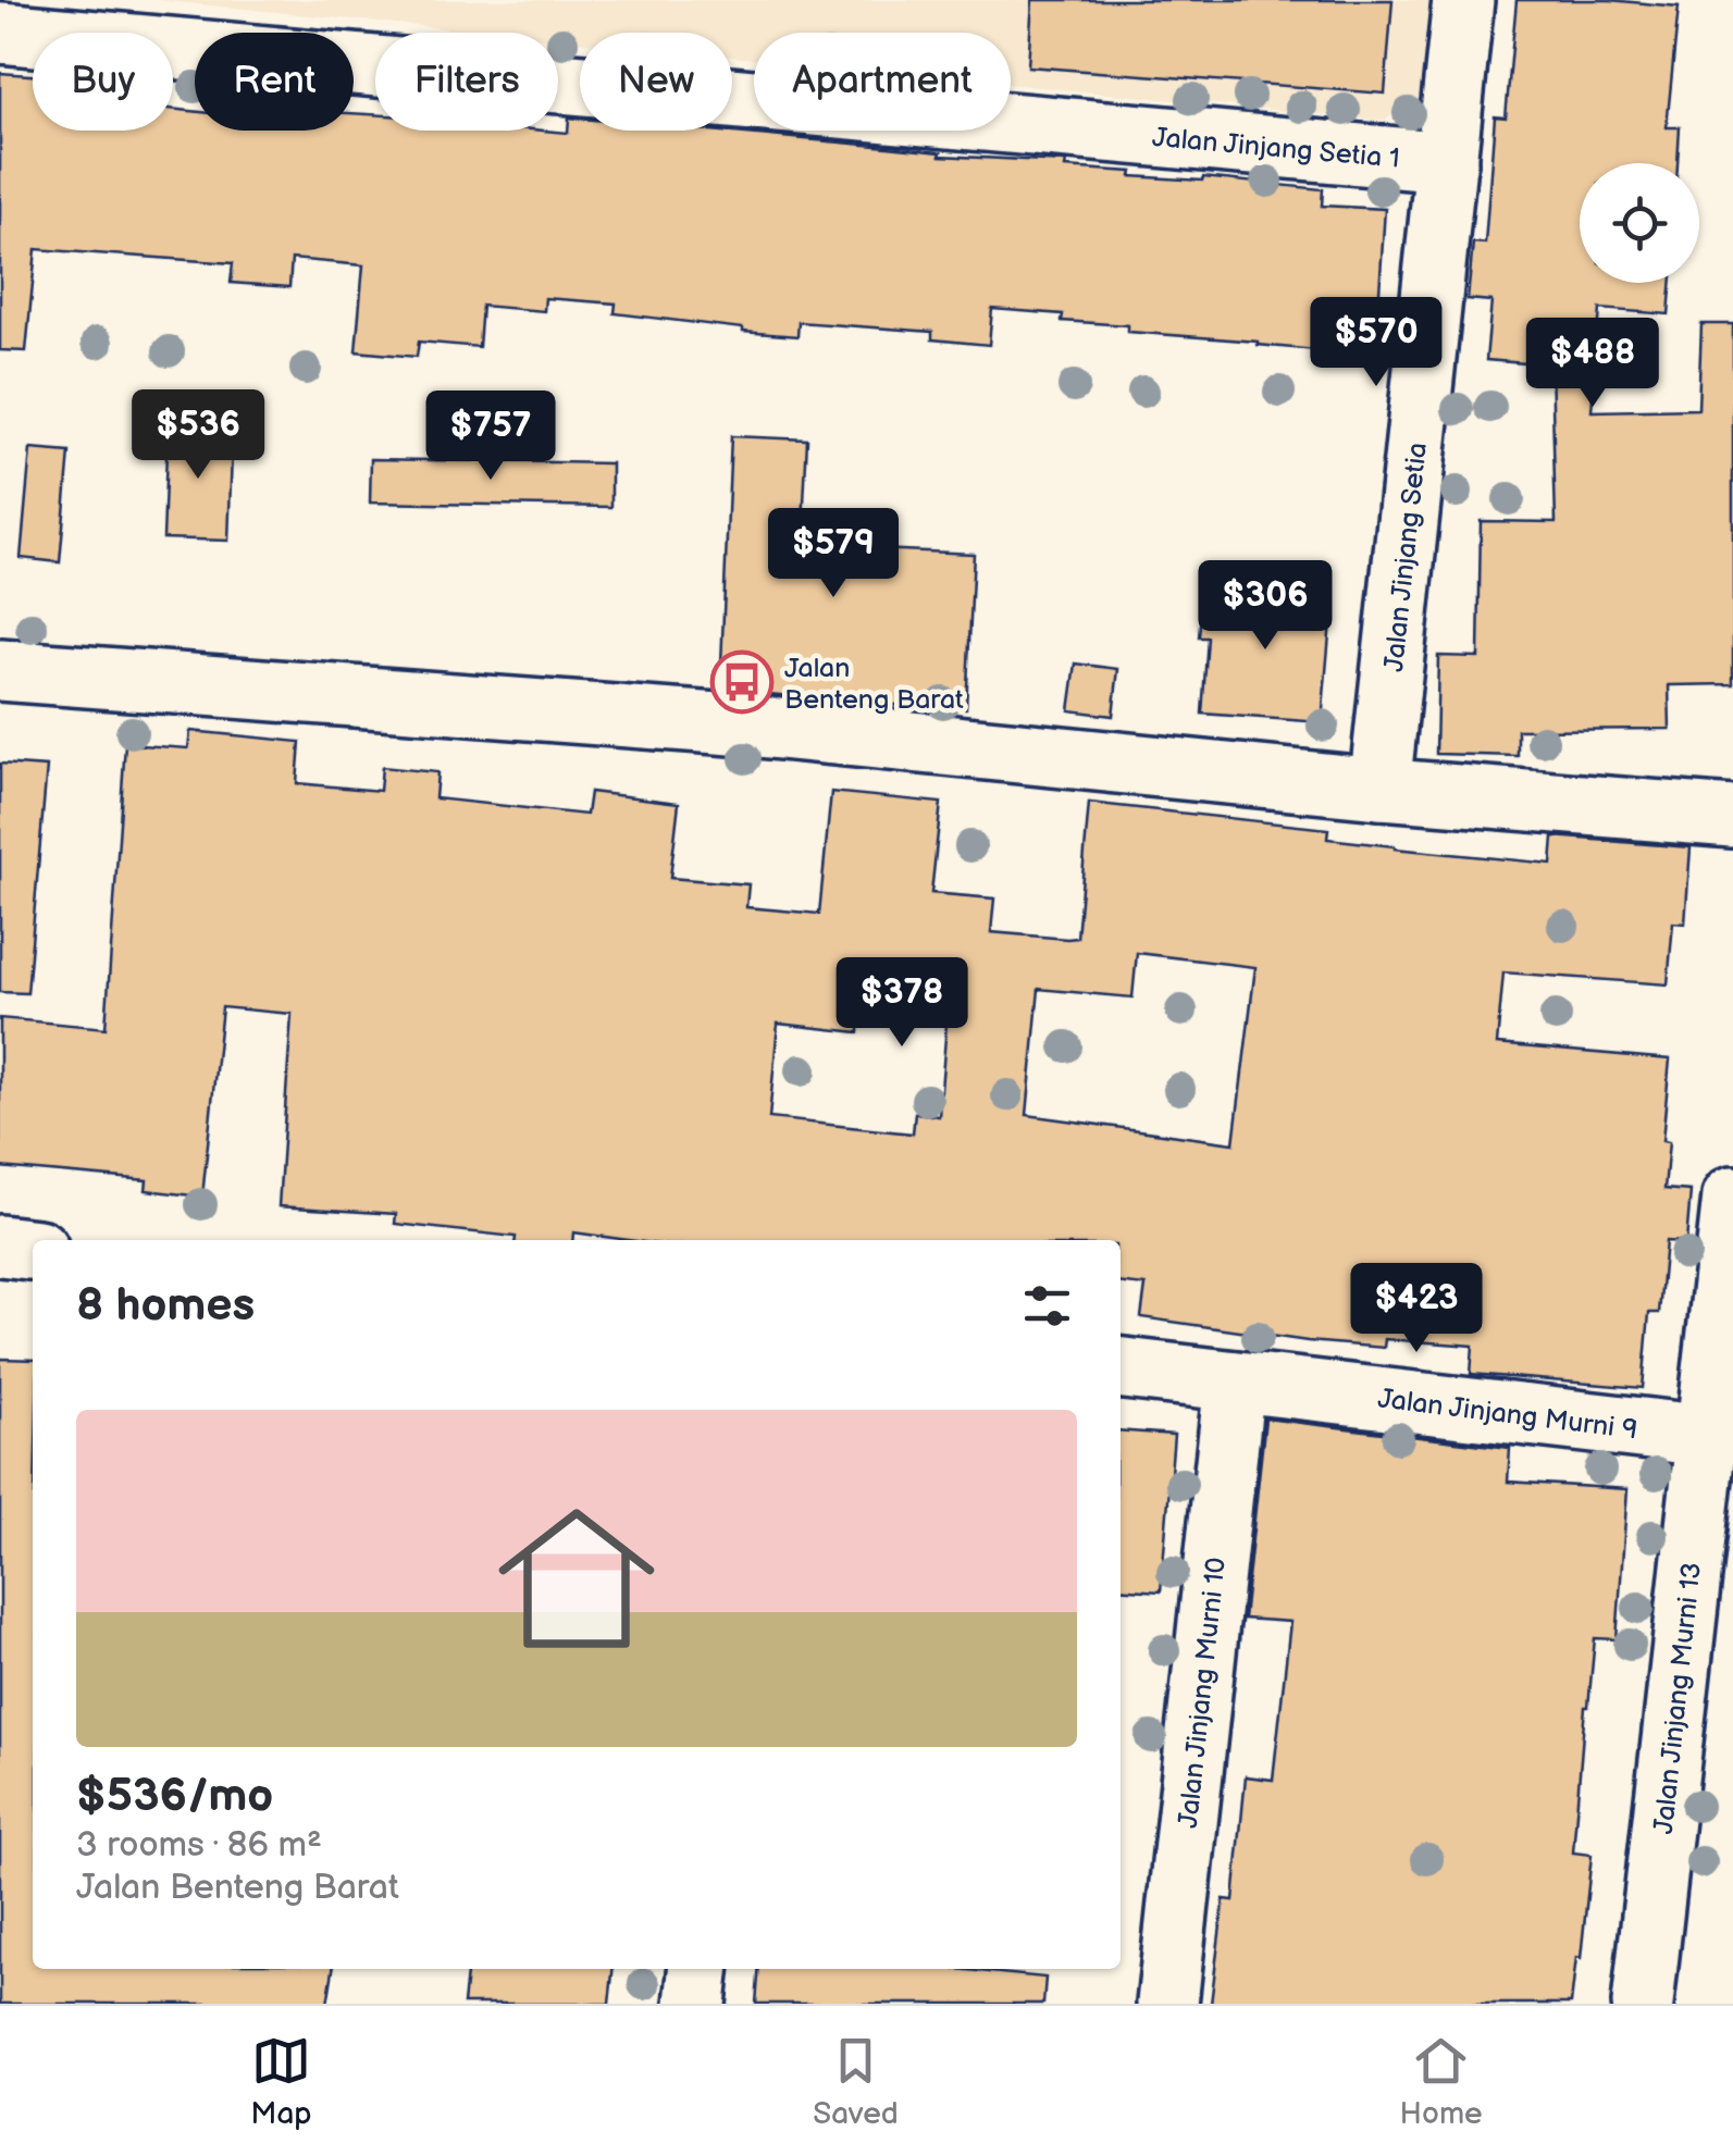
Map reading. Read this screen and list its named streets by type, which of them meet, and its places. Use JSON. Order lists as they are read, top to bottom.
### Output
{
  "streets": {
    "street": [
      "Jalan Jinjang Setia 1",
      "Jalan Jinjang Setia",
      "Jalan Jinjang Murni 9",
      "Jalan Jinjang Murni 10",
      "Jalan Jinjang Murni 13"
    ]
  },
  "crossings": [
    ["Jalan Jinjang Setia 1", "Jalan Jinjang Setia"],
    ["Jalan Jinjang Murni 9", "Jalan Jinjang Murni 10"],
    ["Jalan Jinjang Murni 9", "Jalan Jinjang Murni 13"]
  ],
  "places": {
    "bus stop": ["Jalan Benteng Barat"]
  },
  "page": {
    "chip": [
      "Buy",
      "Rent",
      "Filters",
      "New",
      "Apartment"
    ],
    "price": [
      "$570",
      "$488",
      "$536",
      "$757",
      "$579",
      "$306",
      "$378",
      "$423"
    ],
    "heading": "8 homes",
    "list": [
      {
        "name": "$536/mo",
        "note": "3 rooms · 86 m² · Jalan Benteng Barat"
      }
    ],
    "tabs": ["Map", "Saved", "Home"]
  }
}
